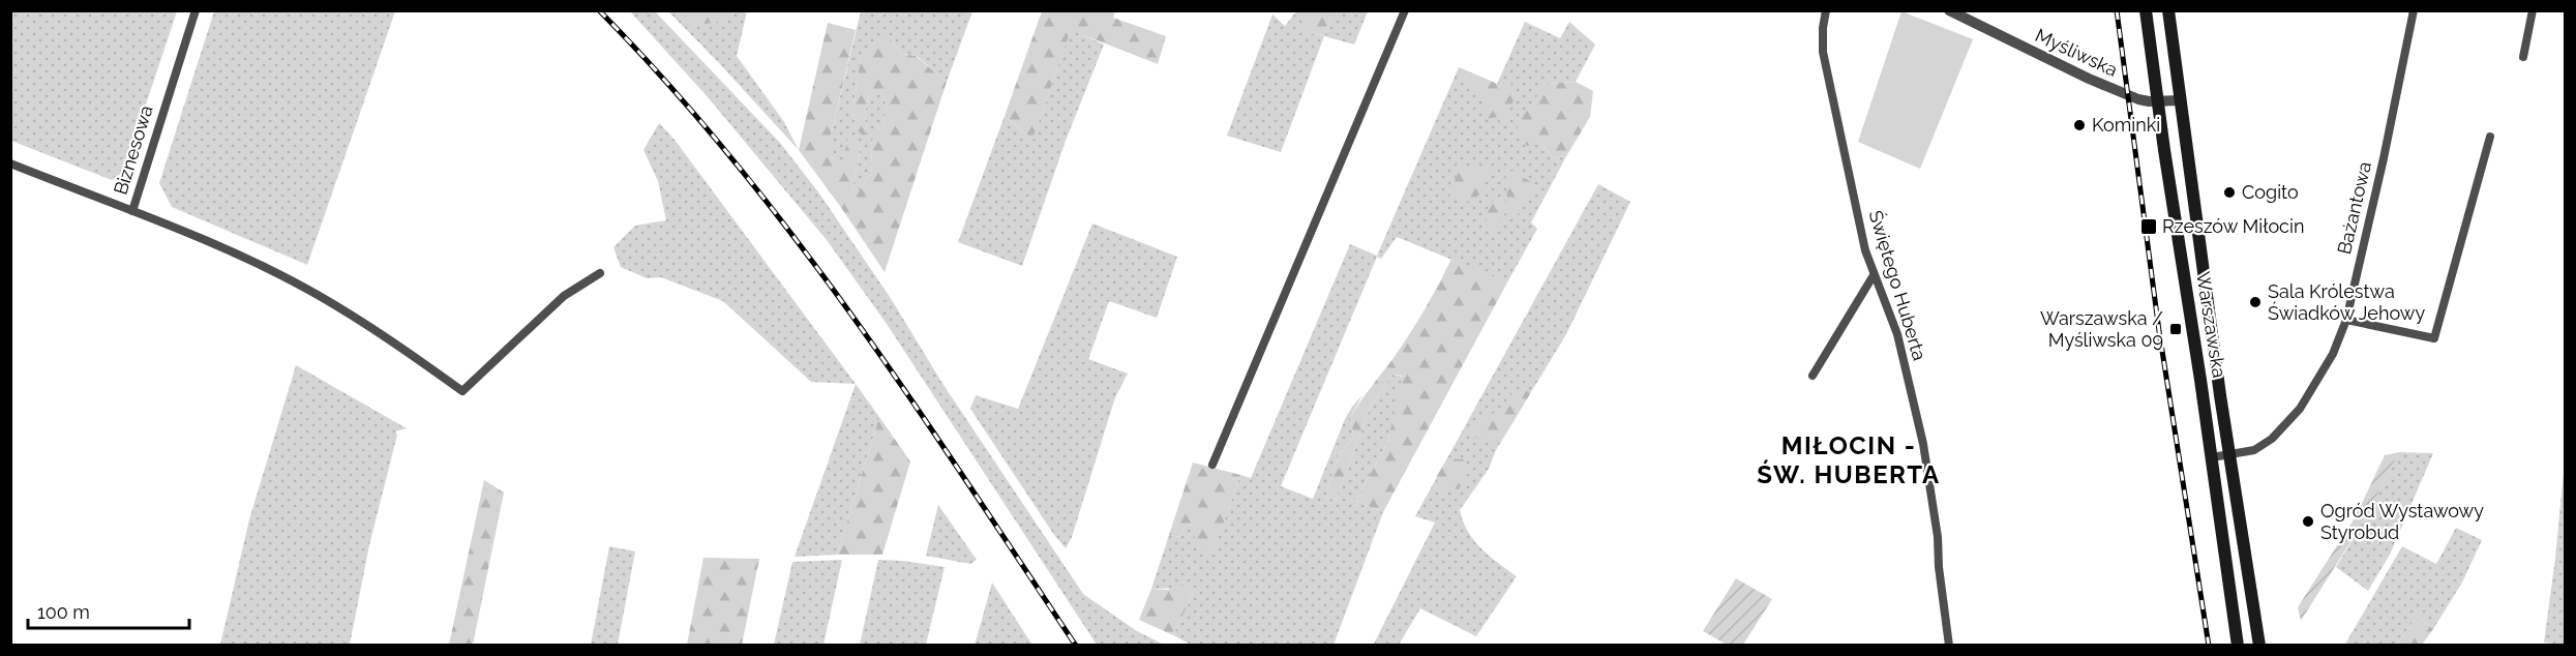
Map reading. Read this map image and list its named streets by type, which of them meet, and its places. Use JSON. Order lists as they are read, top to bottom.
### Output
{
  "streets": {
    "main road": ["Warszawska"],
    "street": [
      "Myśliwska",
      "Biznesowa",
      "Bażantowa",
      "Świętego Huberta"
    ]
  },
  "crossings": [
    ["Myśliwska", "Warszawska"],
    ["Bażantowa", "Warszawska"]
  ],
  "districts": ["MIŁOCIN - ŚW. HUBERTA"],
  "places": {
    "other": [
      "Kominki",
      "Cogito",
      "Sala Królestwa Świadków Jehowy",
      "Ogród Wystawowy Styrobud"
    ],
    "transit": ["Rzeszów Miłocin", "Warszawska / Myśliwska 09"]
  },
  "scale_bar": "100 m"
}
